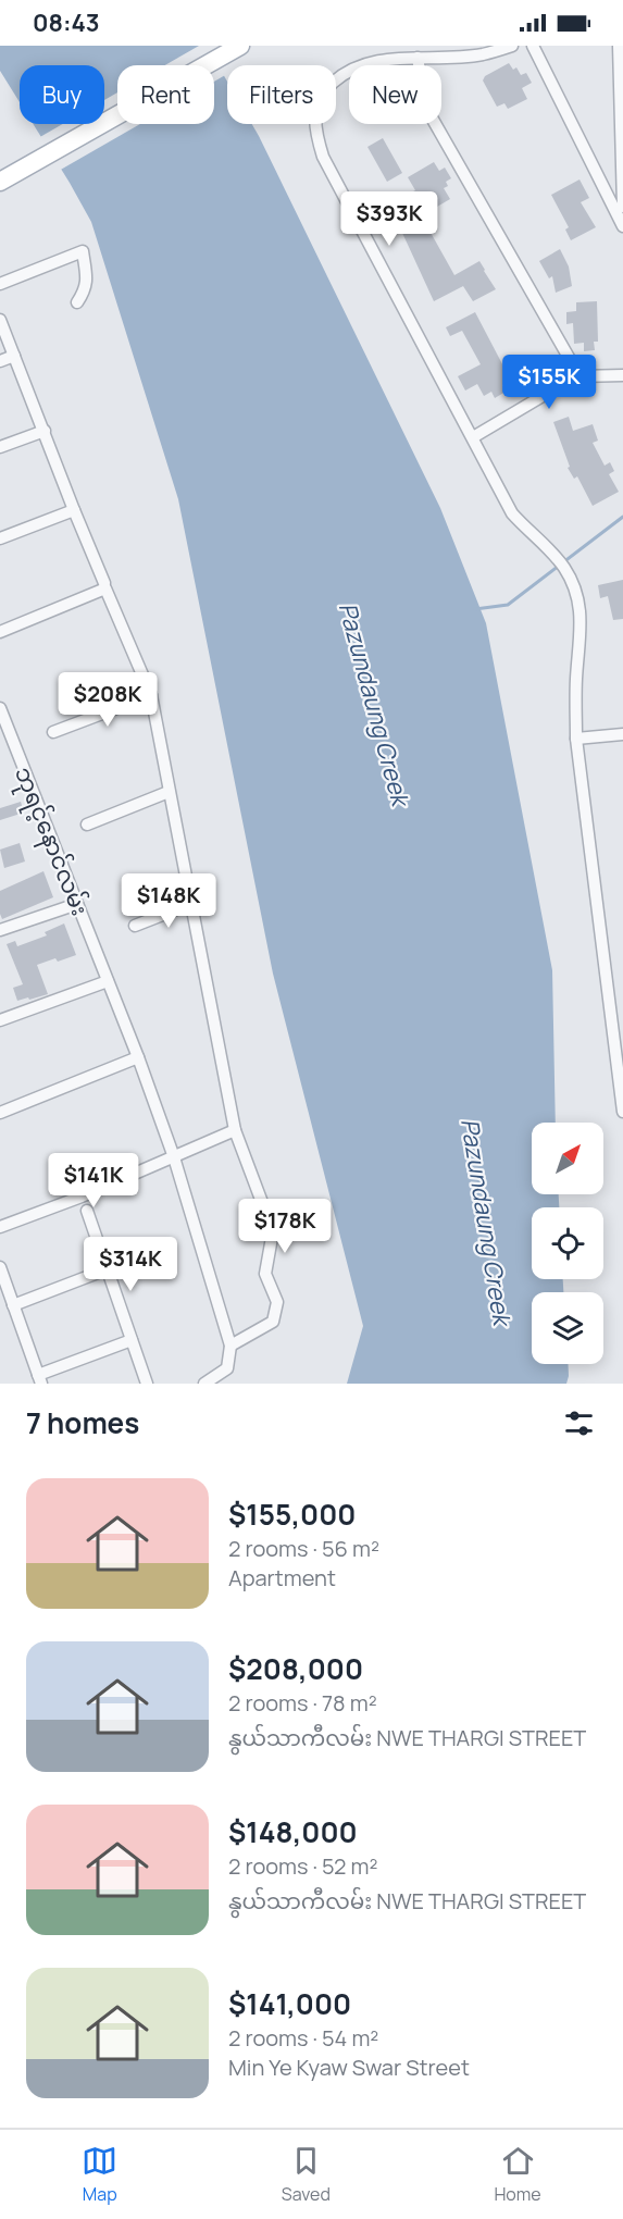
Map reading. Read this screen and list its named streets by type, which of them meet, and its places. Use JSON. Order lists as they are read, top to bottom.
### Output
{
  "streets": {
    "street": ["ဘုရင့်နောင်လမ်း"]
  },
  "water": ["Pazundaung Creek"],
  "north": "top right",
  "page": {
    "status": "08:43",
    "chip": [
      "Buy",
      "Rent",
      "Filters",
      "New"
    ],
    "price": [
      "$393K",
      "$155K",
      "$208K",
      "$148K",
      "$141K",
      "$178K",
      "$314K"
    ],
    "heading": "7 homes",
    "list": [
      {
        "name": "$155,000",
        "note": "2 rooms · 56 m² · Apartment"
      },
      {
        "name": "$208,000",
        "note": "2 rooms · 78 m² · နွယ်သာကီလမ်း NWE THARGI STREET"
      },
      {
        "name": "$148,000",
        "note": "2 rooms · 52 m² · နွယ်သာကီလမ်း NWE THARGI STREET"
      },
      {
        "name": "$141,000",
        "note": "2 rooms · 54 m² · Min Ye Kyaw Swar Street"
      }
    ],
    "tabs": ["Map", "Saved", "Home"]
  }
}
